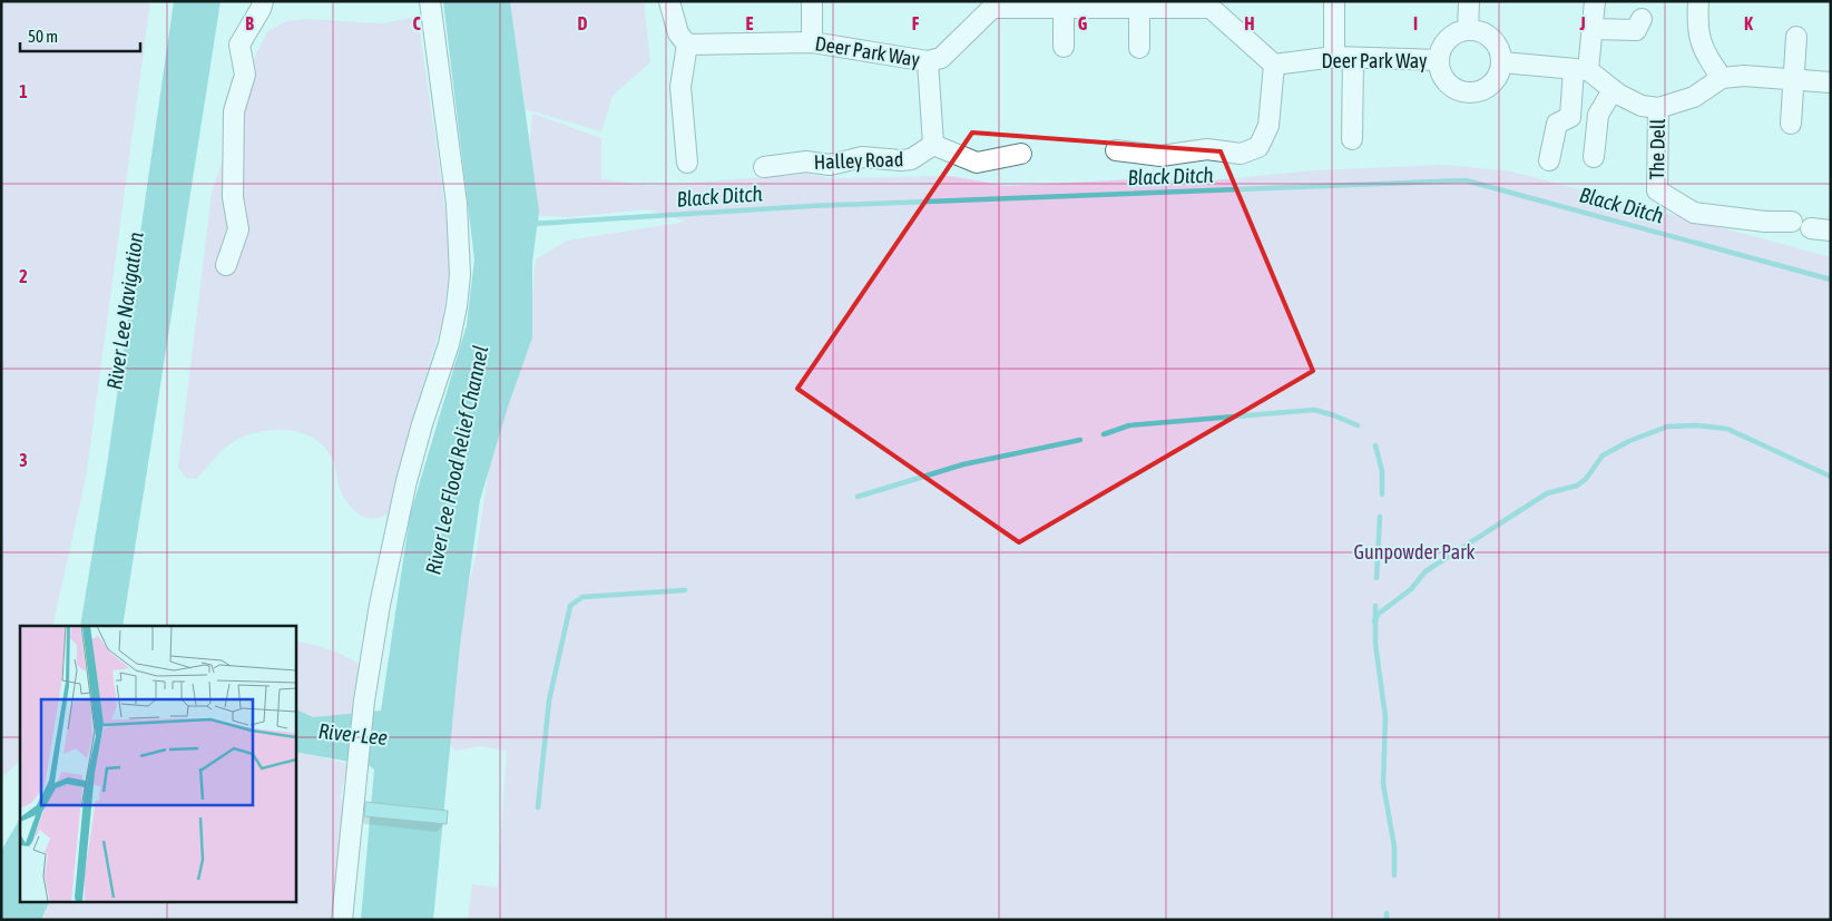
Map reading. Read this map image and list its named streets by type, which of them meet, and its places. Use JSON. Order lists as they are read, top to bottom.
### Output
{
  "streets": {
    "street": ["Deer Park Way", "The Dell", "Halley Road"]
  },
  "water": [
    "Black Ditch",
    "River Lee Navigation",
    "River Lee Flood Relief Channel",
    "River Lee"
  ],
  "parks": ["Gunpowder Park"],
  "scale_bar": "50 m",
  "grid": {
    "columns": [
      "B",
      "C",
      "D",
      "E",
      "F",
      "G",
      "H",
      "I",
      "J",
      "K"
    ],
    "rows": ["1", "2", "3"]
  }
}
